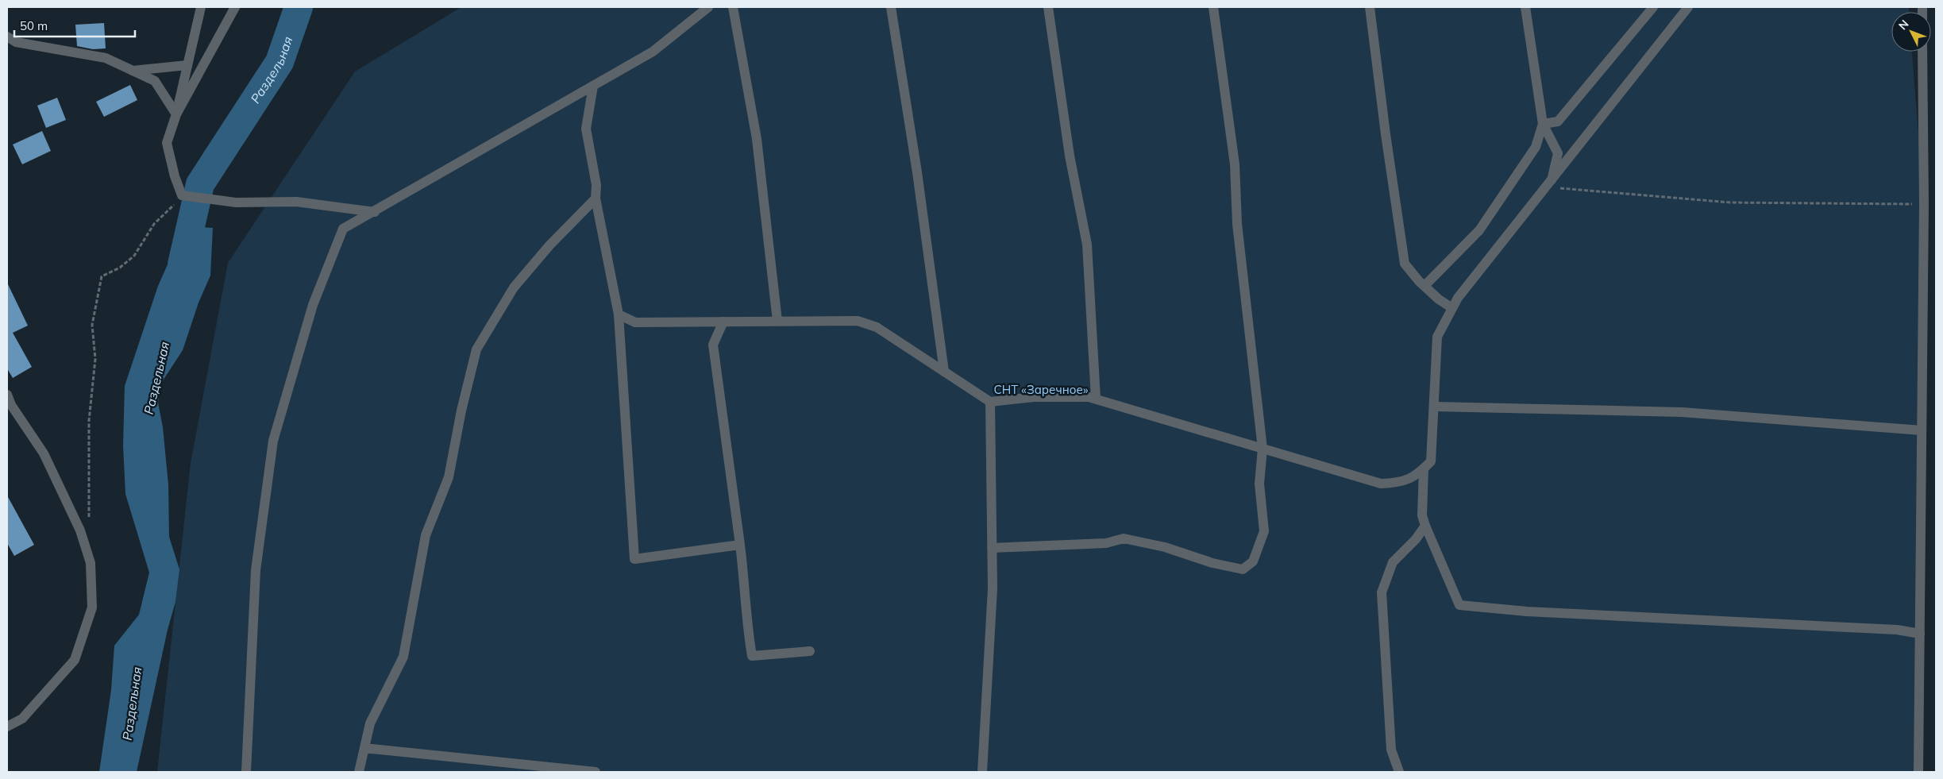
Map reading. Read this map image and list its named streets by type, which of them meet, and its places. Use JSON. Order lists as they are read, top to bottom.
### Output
{
  "water": ["Раздельная"],
  "parks": ["СНТ «Заречное»"],
  "scale_bar": "50 m",
  "north": "top left"
}
